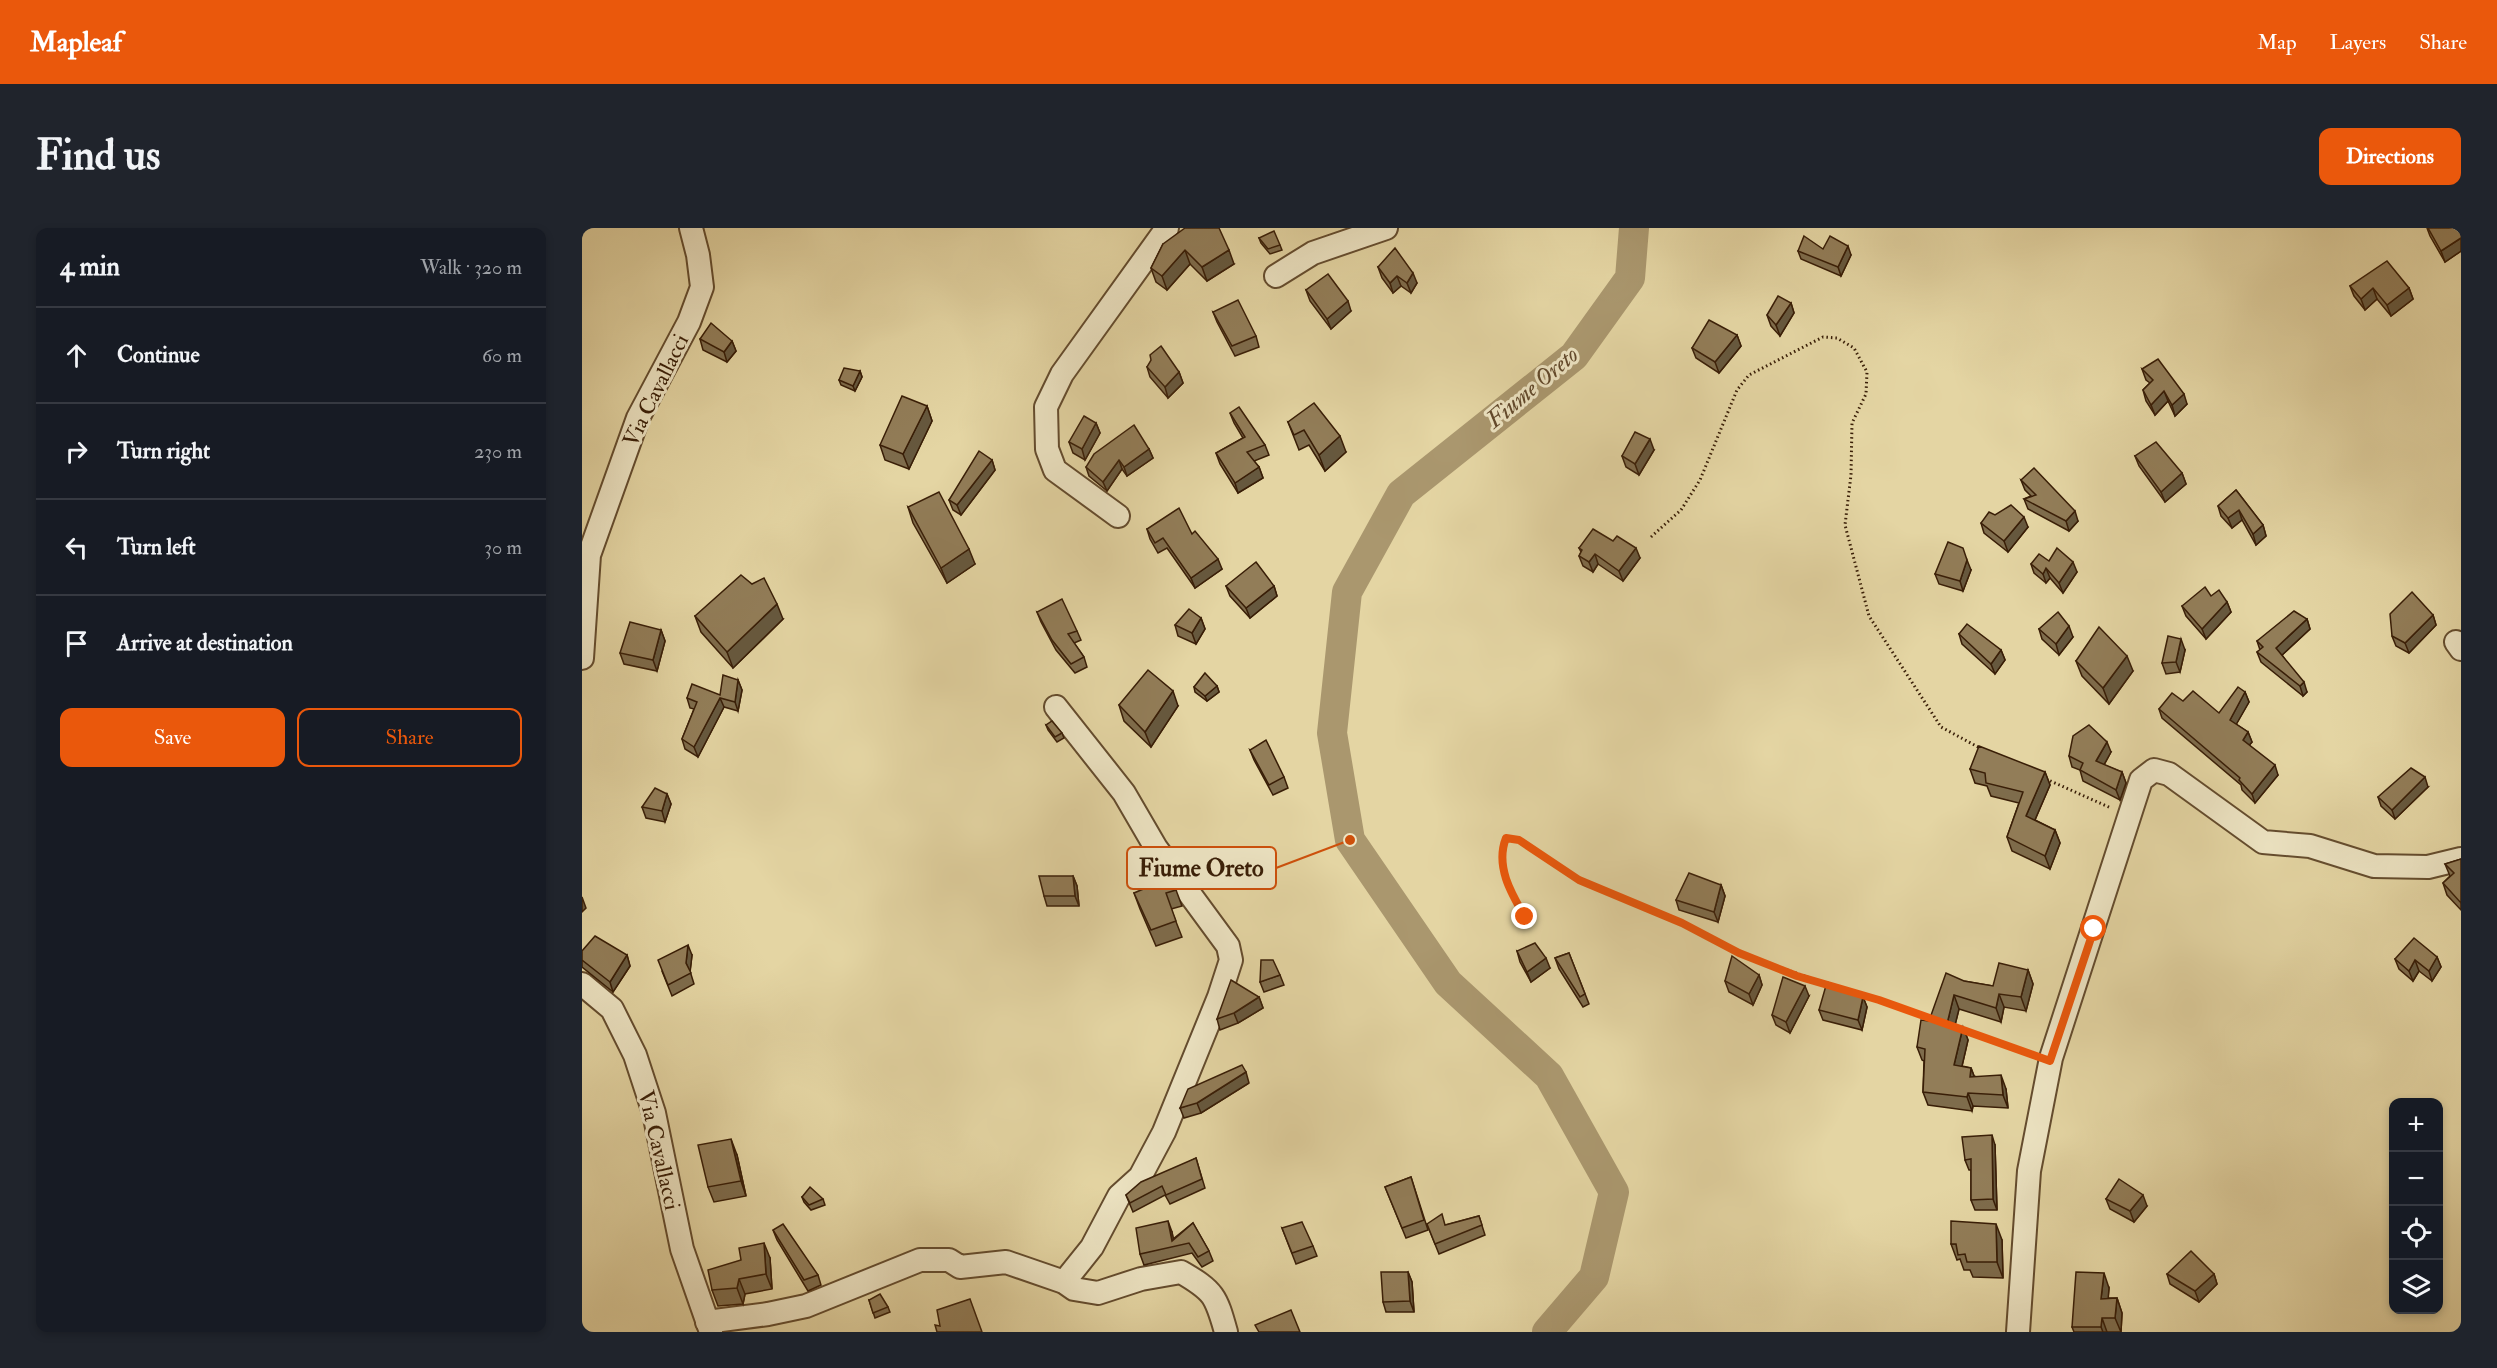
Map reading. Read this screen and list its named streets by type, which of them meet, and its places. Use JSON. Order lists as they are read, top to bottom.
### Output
{
  "streets": {
    "street": ["Via Cavallacci"]
  },
  "water": ["Fiume Oreto"],
  "places": ["Fiume Oreto"],
  "page": {
    "header": "Mapleaf",
    "nav": ["Map", "Layers", "Share"],
    "buttons": [
      "Directions",
      ["Save", "Share"]
    ],
    "title": "Find us",
    "heading": ["4 min", "Walk · 320 m"],
    "list": [
      ["Continue", "60 m"],
      ["Turn right", "230 m"],
      ["Turn left", "30 m"],
      "Arrive at destination"
    ],
    "map_buttons": ["+", "−"]
  }
}
